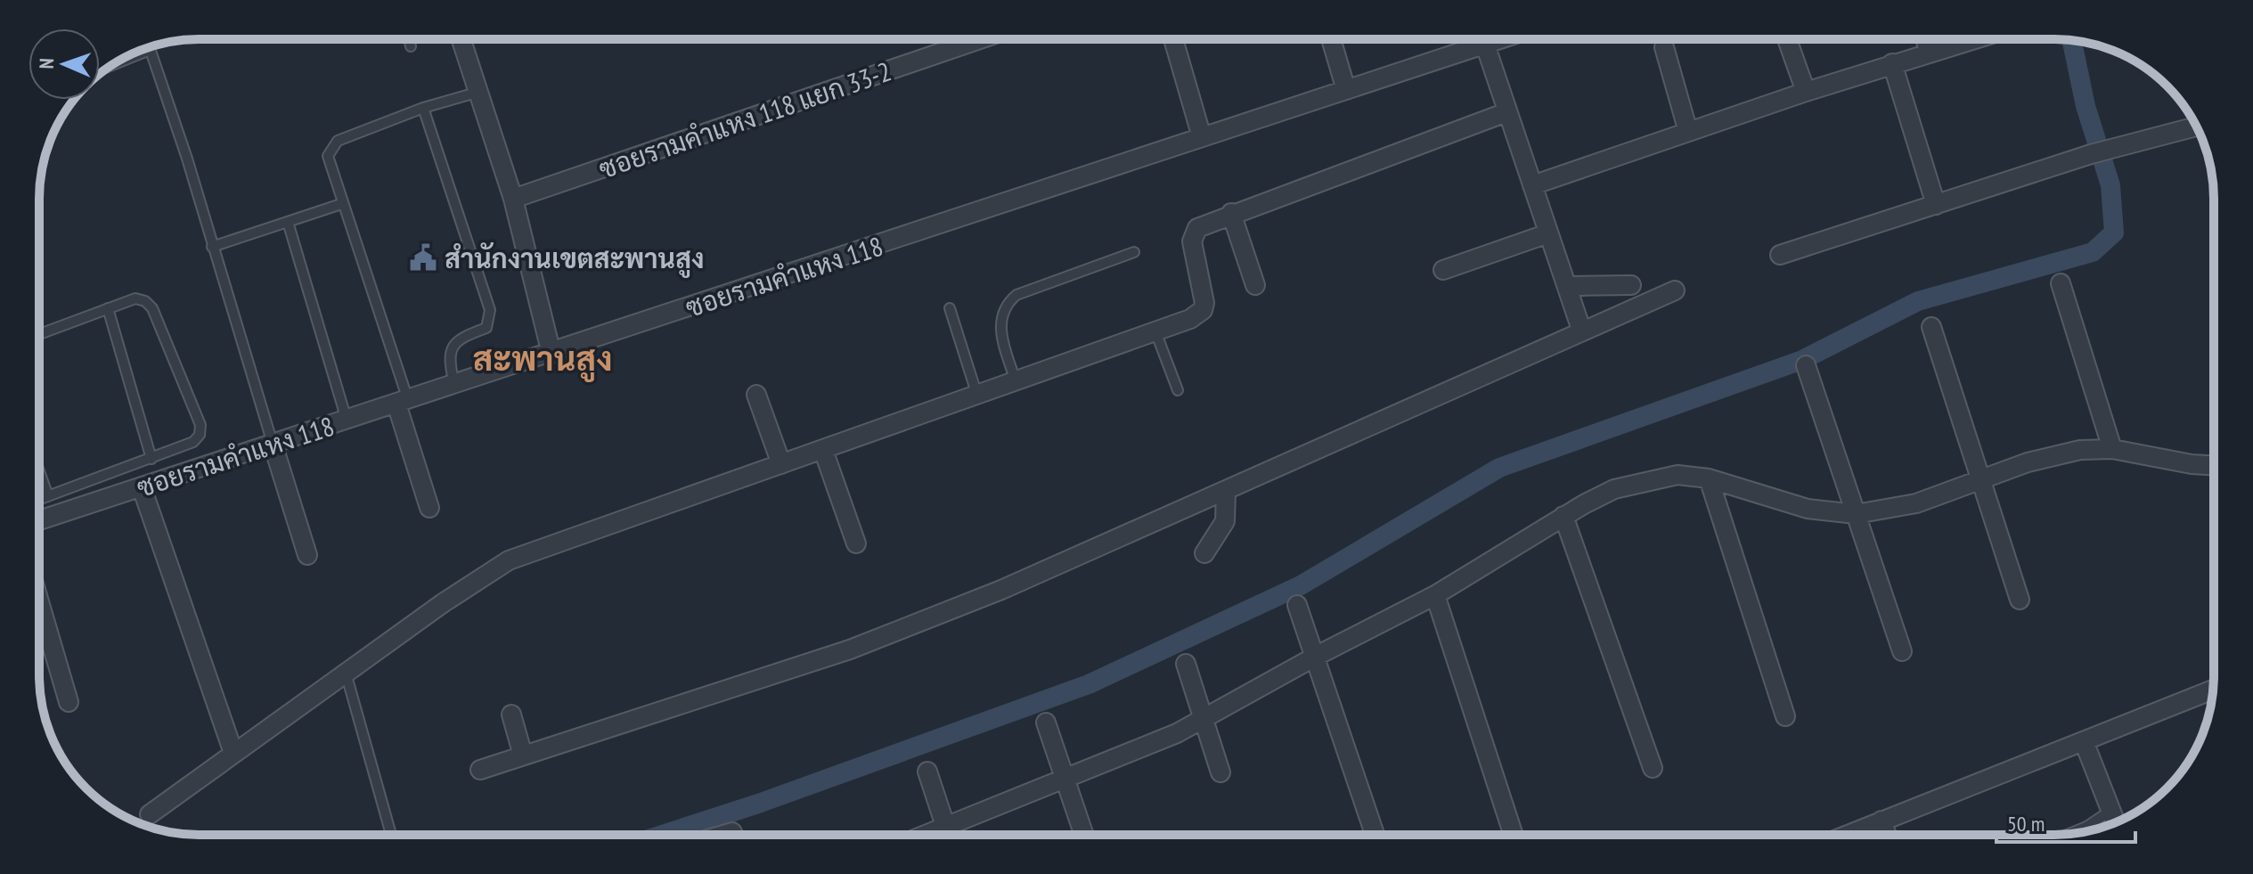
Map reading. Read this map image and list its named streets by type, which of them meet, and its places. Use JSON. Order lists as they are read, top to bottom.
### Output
{
  "streets": {
    "street": ["ซอยรามคำแหง 118 แยก 33-2", "ซอยรามคำแหง 118"]
  },
  "districts": ["สะพานสูง"],
  "places": {
    "public building": ["สำนักงานเขตสะพานสูง"]
  },
  "scale_bar": "50 m",
  "north": "left"
}
